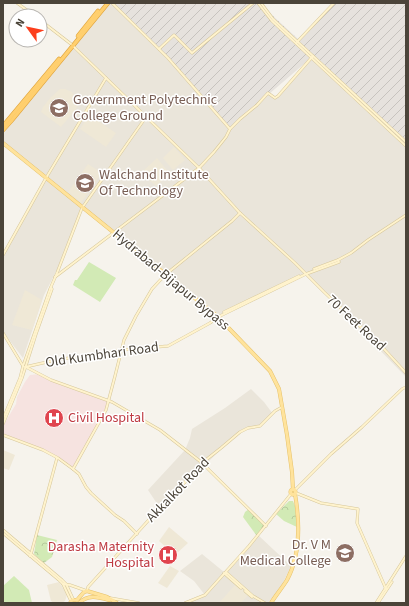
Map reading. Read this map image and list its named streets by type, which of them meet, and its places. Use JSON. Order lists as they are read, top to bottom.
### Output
{
  "streets": {
    "main road": ["Hydrabad-Bijapur Bypass", "Akkalkot Road"],
    "street": ["70 Feet Road", "Old Kumbhari Road"]
  },
  "crossings": [
    ["Hydrabad-Bijapur Bypass", "Old Kumbhari Road"],
    ["Hydrabad-Bijapur Bypass", "Akkalkot Road"],
    ["70 Feet Road", "Old Kumbhari Road"]
  ],
  "places": {
    "school or university": ["Government Polytechnic College Ground", "Walchand Institute Of Technology", "Dr. V M Medical College"],
    "hospital": ["Civil Hospital", "Darasha Maternity Hospital"]
  },
  "north": "top left"
}
